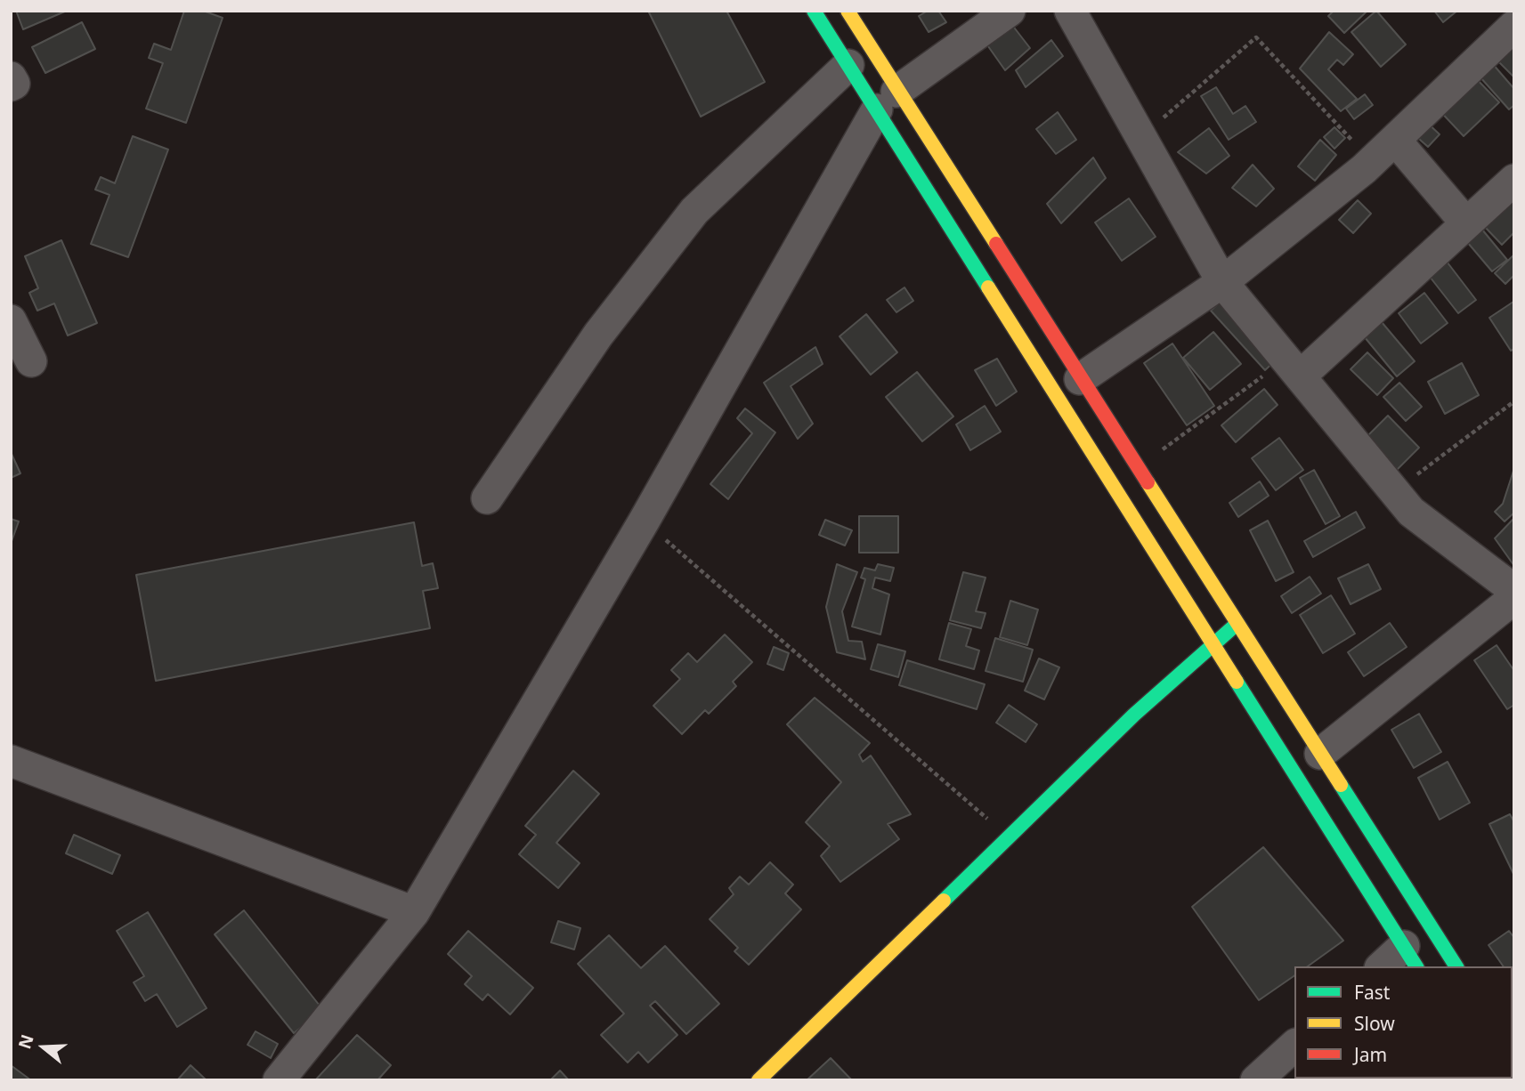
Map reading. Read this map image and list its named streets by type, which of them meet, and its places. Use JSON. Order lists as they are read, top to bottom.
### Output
{
  "legend": ["Fast", "Slow", "Jam"],
  "north": "left"
}
